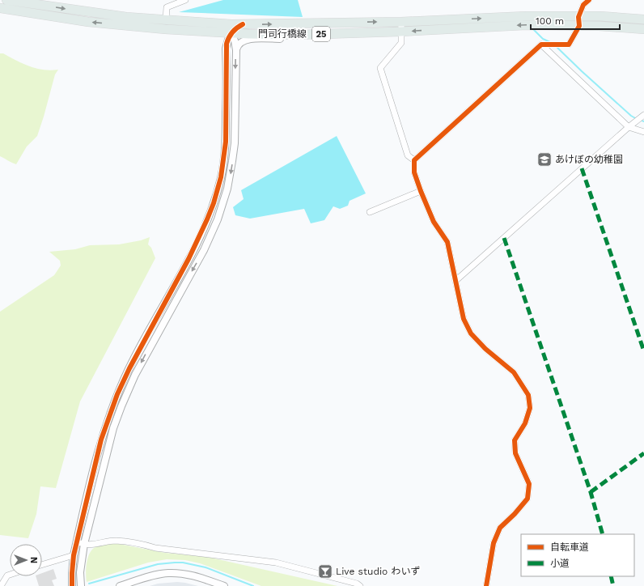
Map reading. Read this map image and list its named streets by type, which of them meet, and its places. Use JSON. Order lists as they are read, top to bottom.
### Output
{
  "streets": {
    "main road": ["門司行橋線", "25"]
  },
  "places": {
    "school or university": ["あけぼの幼稚園"],
    "bar": ["Live studio わいず"]
  },
  "legend": ["自転車道", "小道"],
  "scale_bar": "100 m",
  "north": "right"
}
